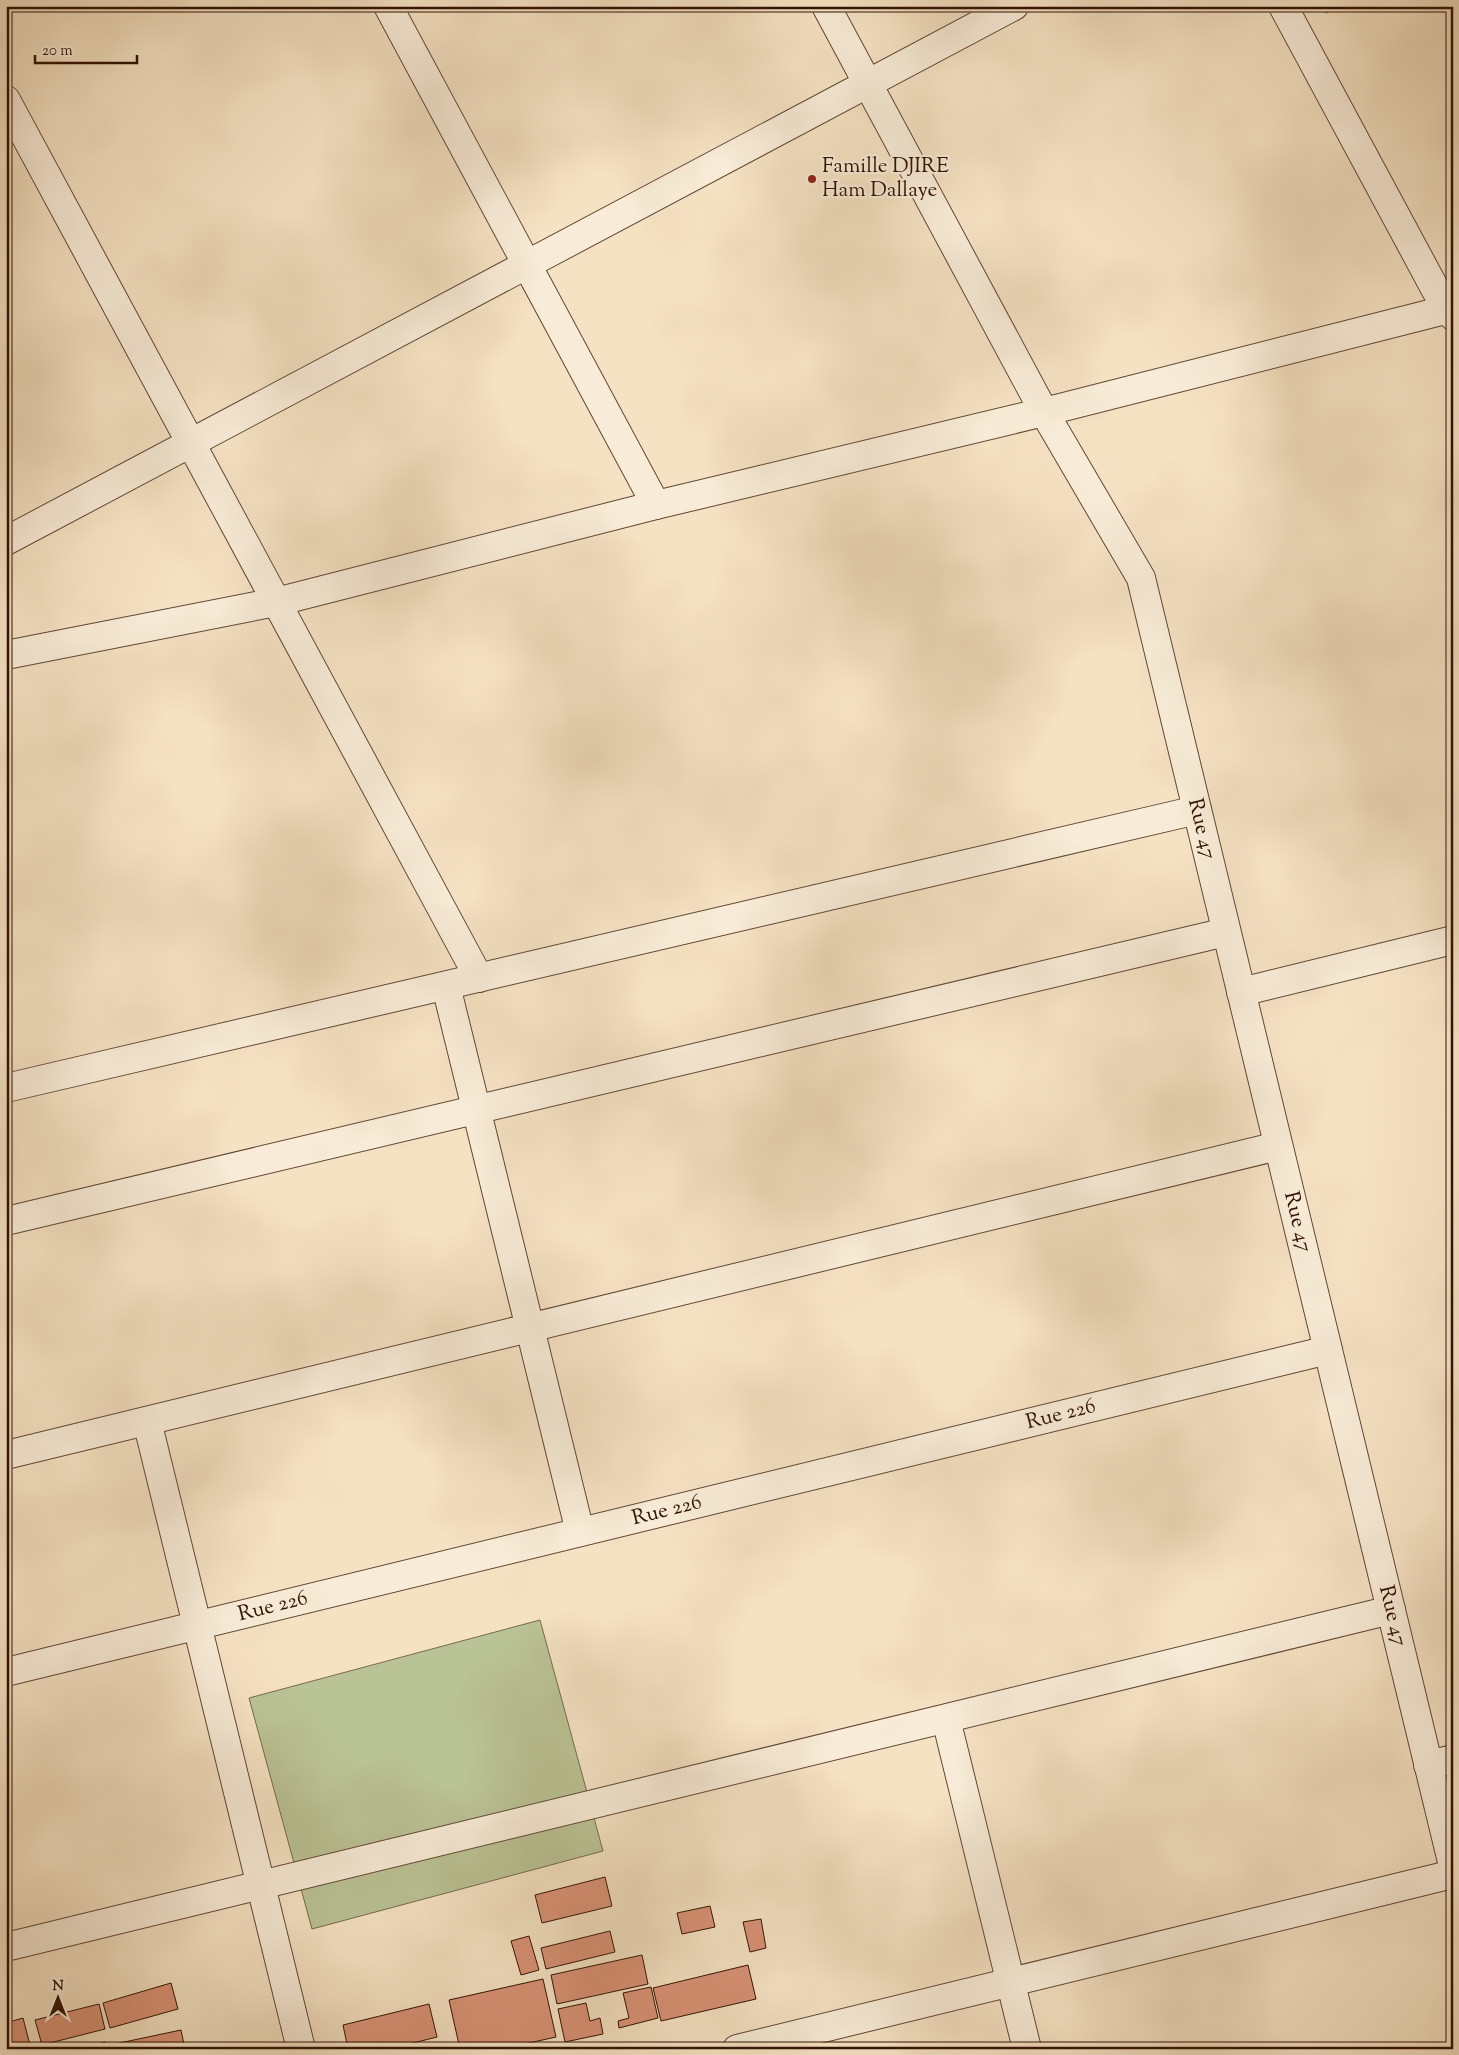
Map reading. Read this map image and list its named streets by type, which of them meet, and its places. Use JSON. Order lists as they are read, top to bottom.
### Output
{
  "streets": {
    "street": ["Rue 47", "Rue 226"]
  },
  "crossings": [
    ["Rue 47", "Rue 226"]
  ],
  "places": ["Famille DJIRE Ham Dallaye"],
  "scale_bar": "20 m",
  "north": "top"
}
